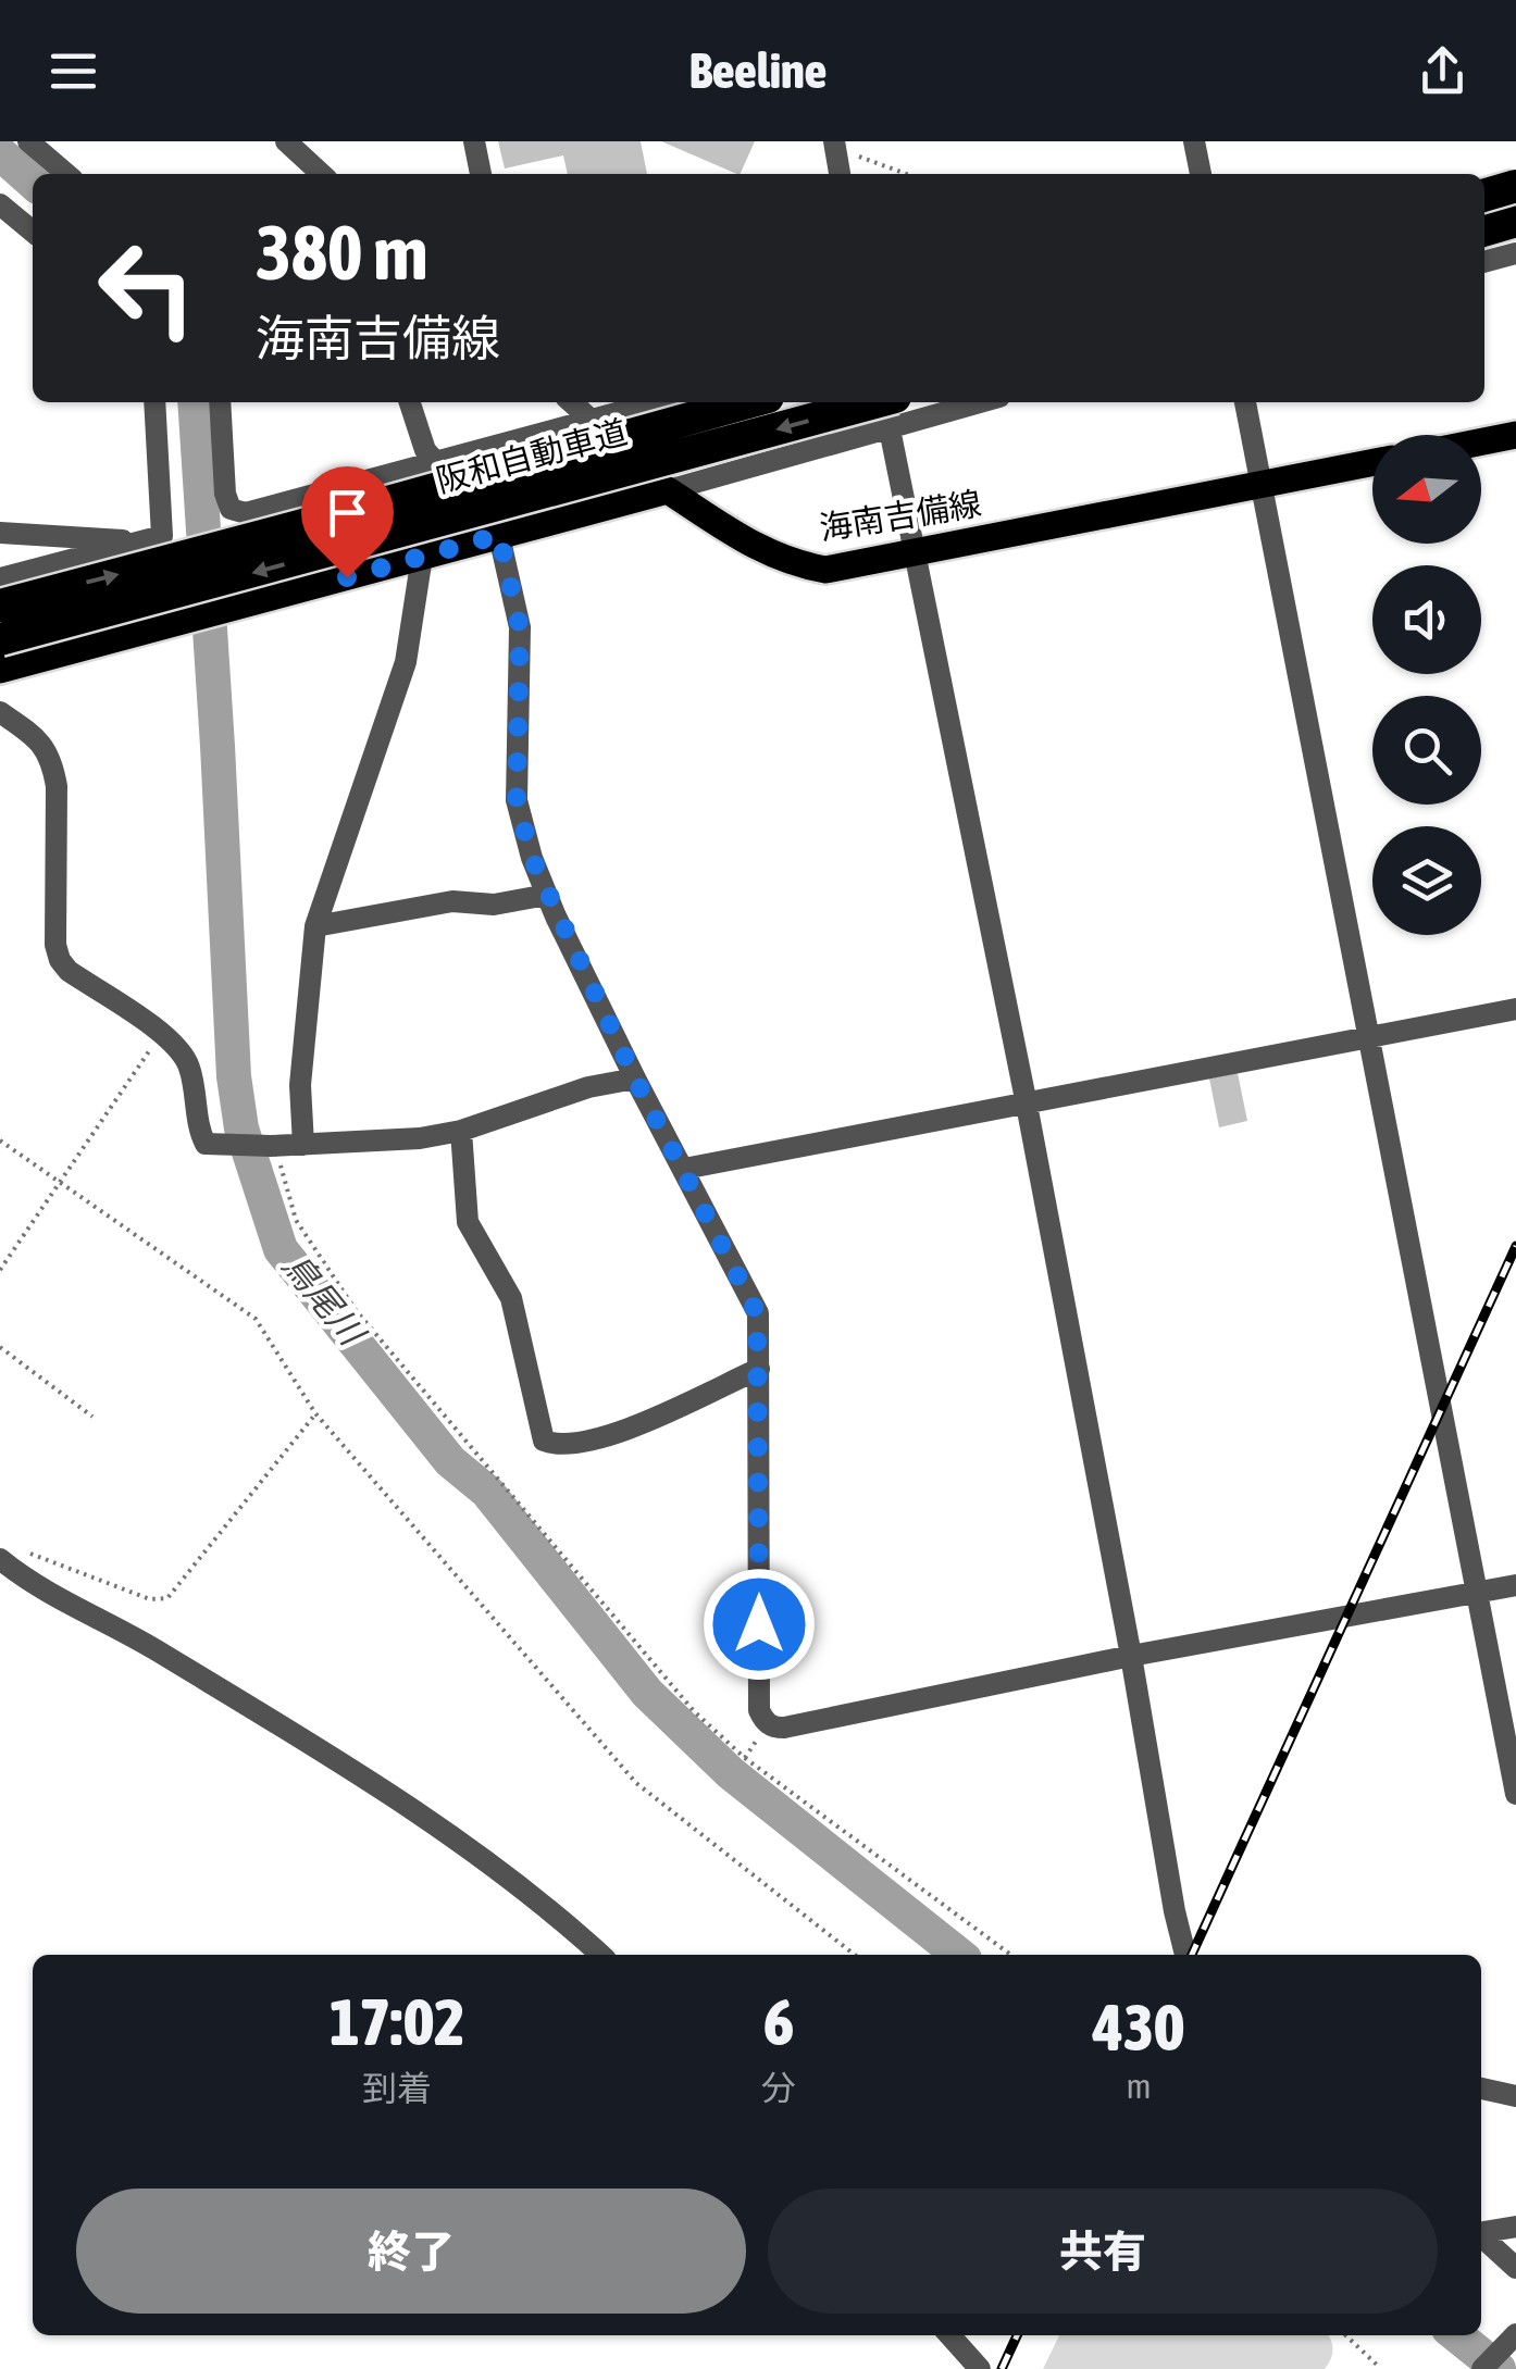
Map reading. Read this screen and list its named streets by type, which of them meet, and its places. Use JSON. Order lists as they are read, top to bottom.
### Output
{
  "streets": {
    "highway": ["阪和自動車道"],
    "main road": ["海南吉備線"]
  },
  "water": ["鳥尾川"],
  "north": "left",
  "page": {
    "header": "Beeline",
    "turn": ["380 m", "海南吉備線"],
    "eta": [
      "17:02",
      "到着",
      "6",
      "分",
      "430",
      "m"
    ],
    "buttons": ["終了", "共有"]
  }
}
